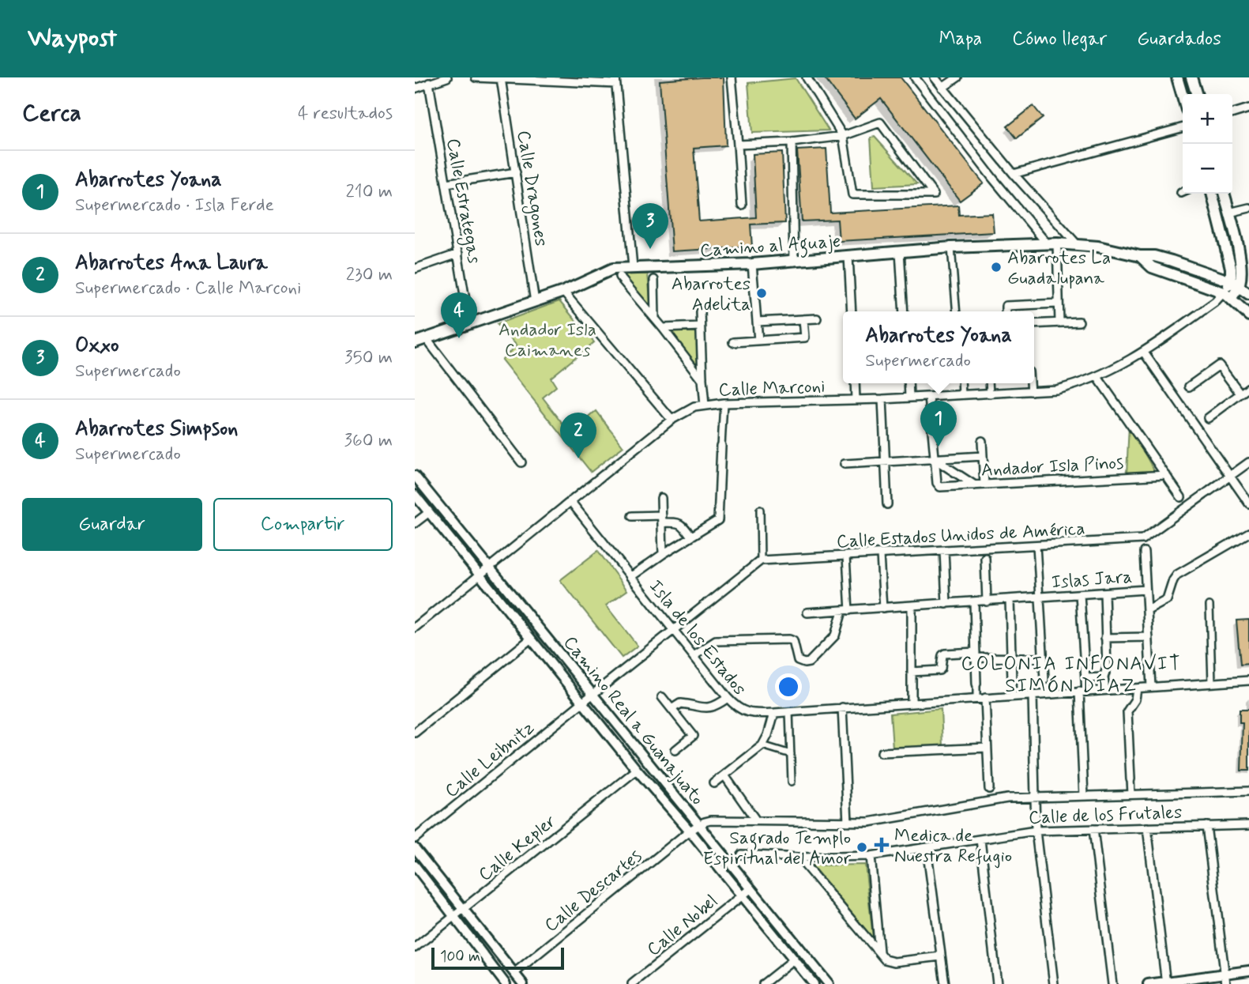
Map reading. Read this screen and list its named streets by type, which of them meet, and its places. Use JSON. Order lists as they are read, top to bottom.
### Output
{
  "streets": {
    "main road": ["Camino al Aguaje"],
    "street": [
      "Calle Dragones",
      "Calle Estrategas",
      "Calle Marconi",
      "Andador Isla Pinos",
      "Calle Estados Unidos de América",
      "Islas Jara",
      "Isla de los Estados",
      "Camino Real a Guanajuato",
      "Calle Leibnitz",
      "Calle de los Frutales",
      "Calle Kepler",
      "Calle Descartes",
      "Calle Nobel"
    ]
  },
  "crossings": [
    ["Calle Dragones", "Camino al Aguaje"],
    ["Calle Estrategas", "Camino al Aguaje"],
    ["Camino al Aguaje", "Calle Marconi"],
    ["Calle Marconi", "Isla de los Estados"],
    ["Calle Marconi", "Camino Real a Guanajuato"],
    ["Isla de los Estados", "Calle Leibnitz"],
    ["Camino Real a Guanajuato", "Calle Leibnitz"],
    ["Camino Real a Guanajuato", "Calle Kepler"],
    ["Camino Real a Guanajuato", "Calle Descartes"],
    ["Camino Real a Guanajuato", "Calle Nobel"]
  ],
  "districts": ["COLONIA INFONAVIT SIMÓN DÍAZ"],
  "parks": ["Andador Isla Caimanes"],
  "places": {
    "other": ["Abarrotes La Guadalupana", "Abarrotes Adelita", "Sagrado Templo Espiritual del Amor"],
    "health": ["Medica de Nuestra Refugio"]
  },
  "scale_bar": "100 m",
  "page": {
    "header": "Waypost",
    "nav": ["Mapa", "Cómo llegar", "Guardados"],
    "heading": ["Cerca", "4 resultados"],
    "map_buttons": ["+", "−"],
    "list": [
      {
        "mark": "1",
        "name": "Abarrotes Yoana",
        "note": "Supermercado · Isla Ferde",
        "value": "210 m"
      },
      {
        "mark": "2",
        "name": "Abarrotes Ana Laura",
        "note": "Supermercado · Calle Marconi",
        "value": "230 m"
      },
      {
        "mark": "3",
        "name": "Oxxo",
        "note": "Supermercado",
        "value": "350 m"
      },
      {
        "mark": "4",
        "name": "Abarrotes Simpson",
        "note": "Supermercado",
        "value": "360 m"
      }
    ],
    "pins": [
      "3",
      "4",
      "1",
      "2"
    ],
    "popup": ["Abarrotes Yoana", "Supermercado"],
    "buttons": ["Guardar", "Compartir"],
    "scale": "100 m"
  }
}
